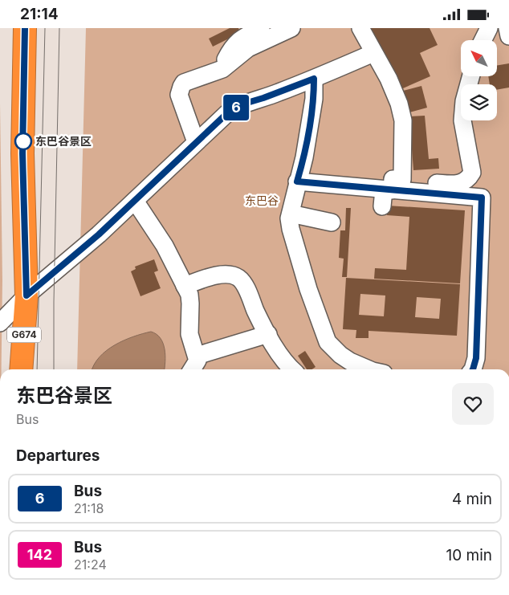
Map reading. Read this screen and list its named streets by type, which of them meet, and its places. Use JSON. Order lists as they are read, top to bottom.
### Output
{
  "streets": {
    "highway": ["G674"]
  },
  "parks": ["东巴谷"],
  "places": ["东巴谷景区"],
  "lines": ["bus line 6"],
  "north": "top left",
  "page": {
    "status": "21:14",
    "on_map": "6",
    "heading": [
      ["东巴谷景区", "Bus"],
      "Departures"
    ],
    "list": [
      {
        "mark": "6",
        "name": "Bus",
        "note": "21:18",
        "value": "4 min"
      },
      {
        "mark": "142",
        "name": "Bus",
        "note": "21:24",
        "value": "10 min"
      }
    ]
  }
}
